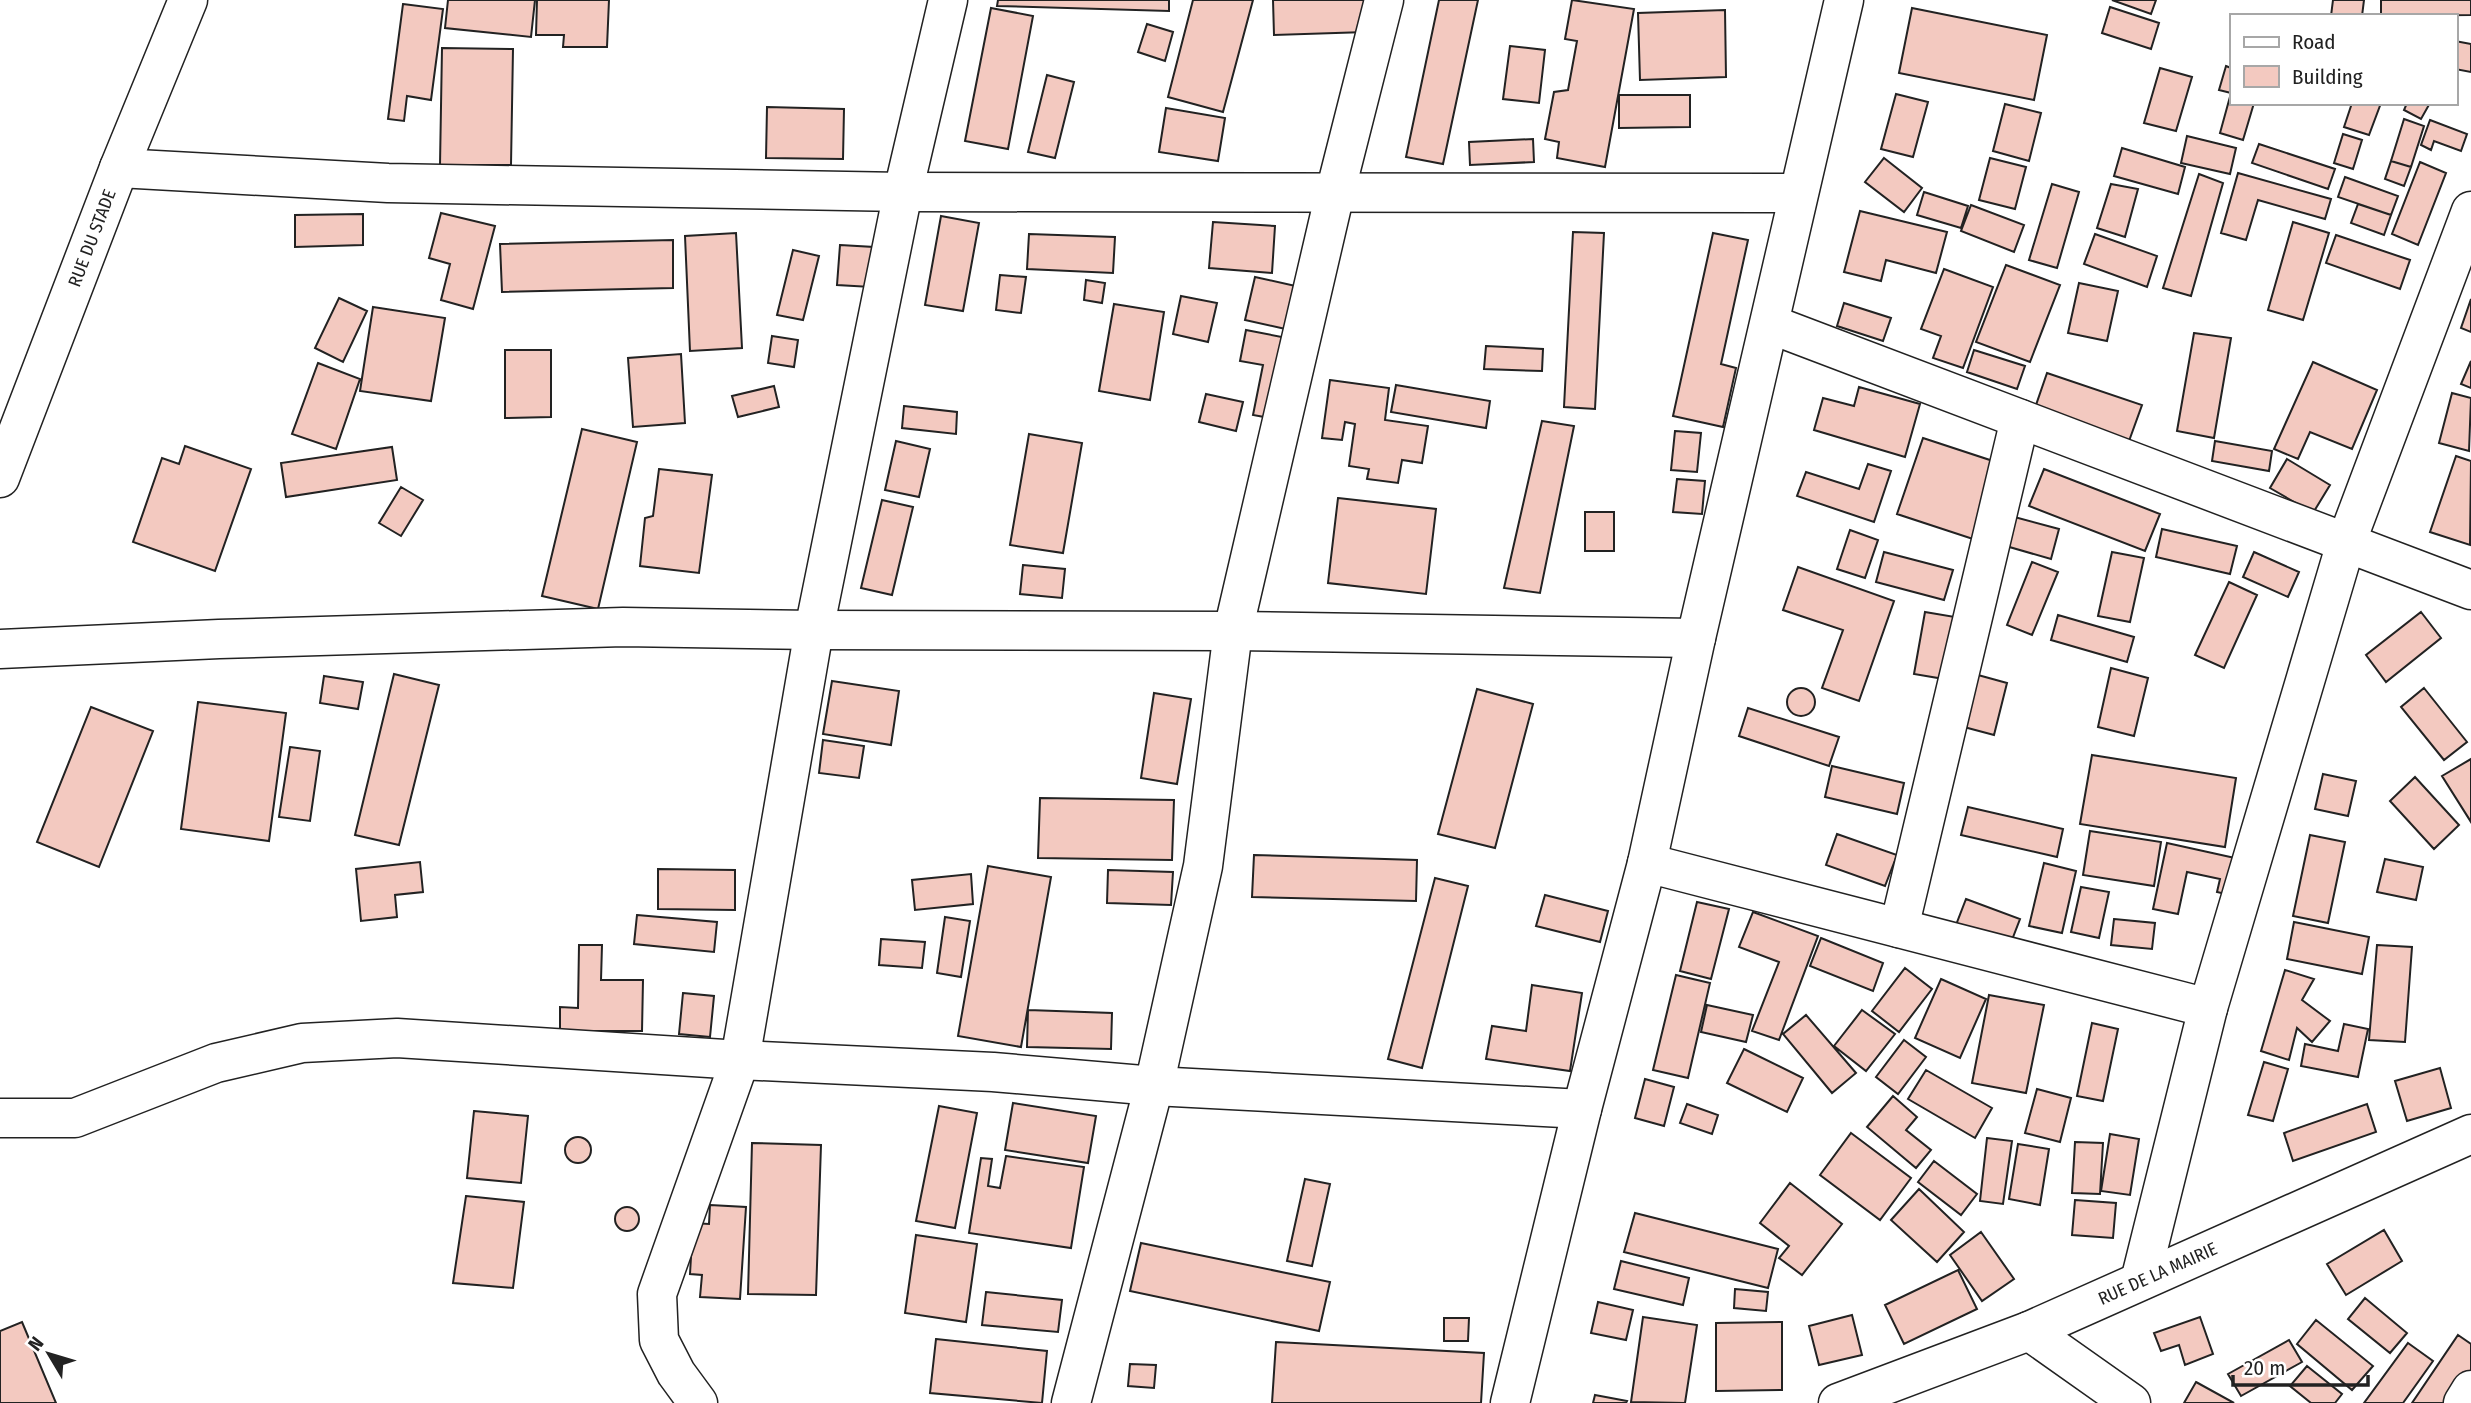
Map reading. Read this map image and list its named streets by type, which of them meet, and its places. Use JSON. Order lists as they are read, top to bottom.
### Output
{
  "streets": {
    "street": ["RUE DU STADE", "RUE DE LA MAIRIE"]
  },
  "legend": ["Road", "Building"],
  "scale_bar": "20 m",
  "north": "top left"
}
